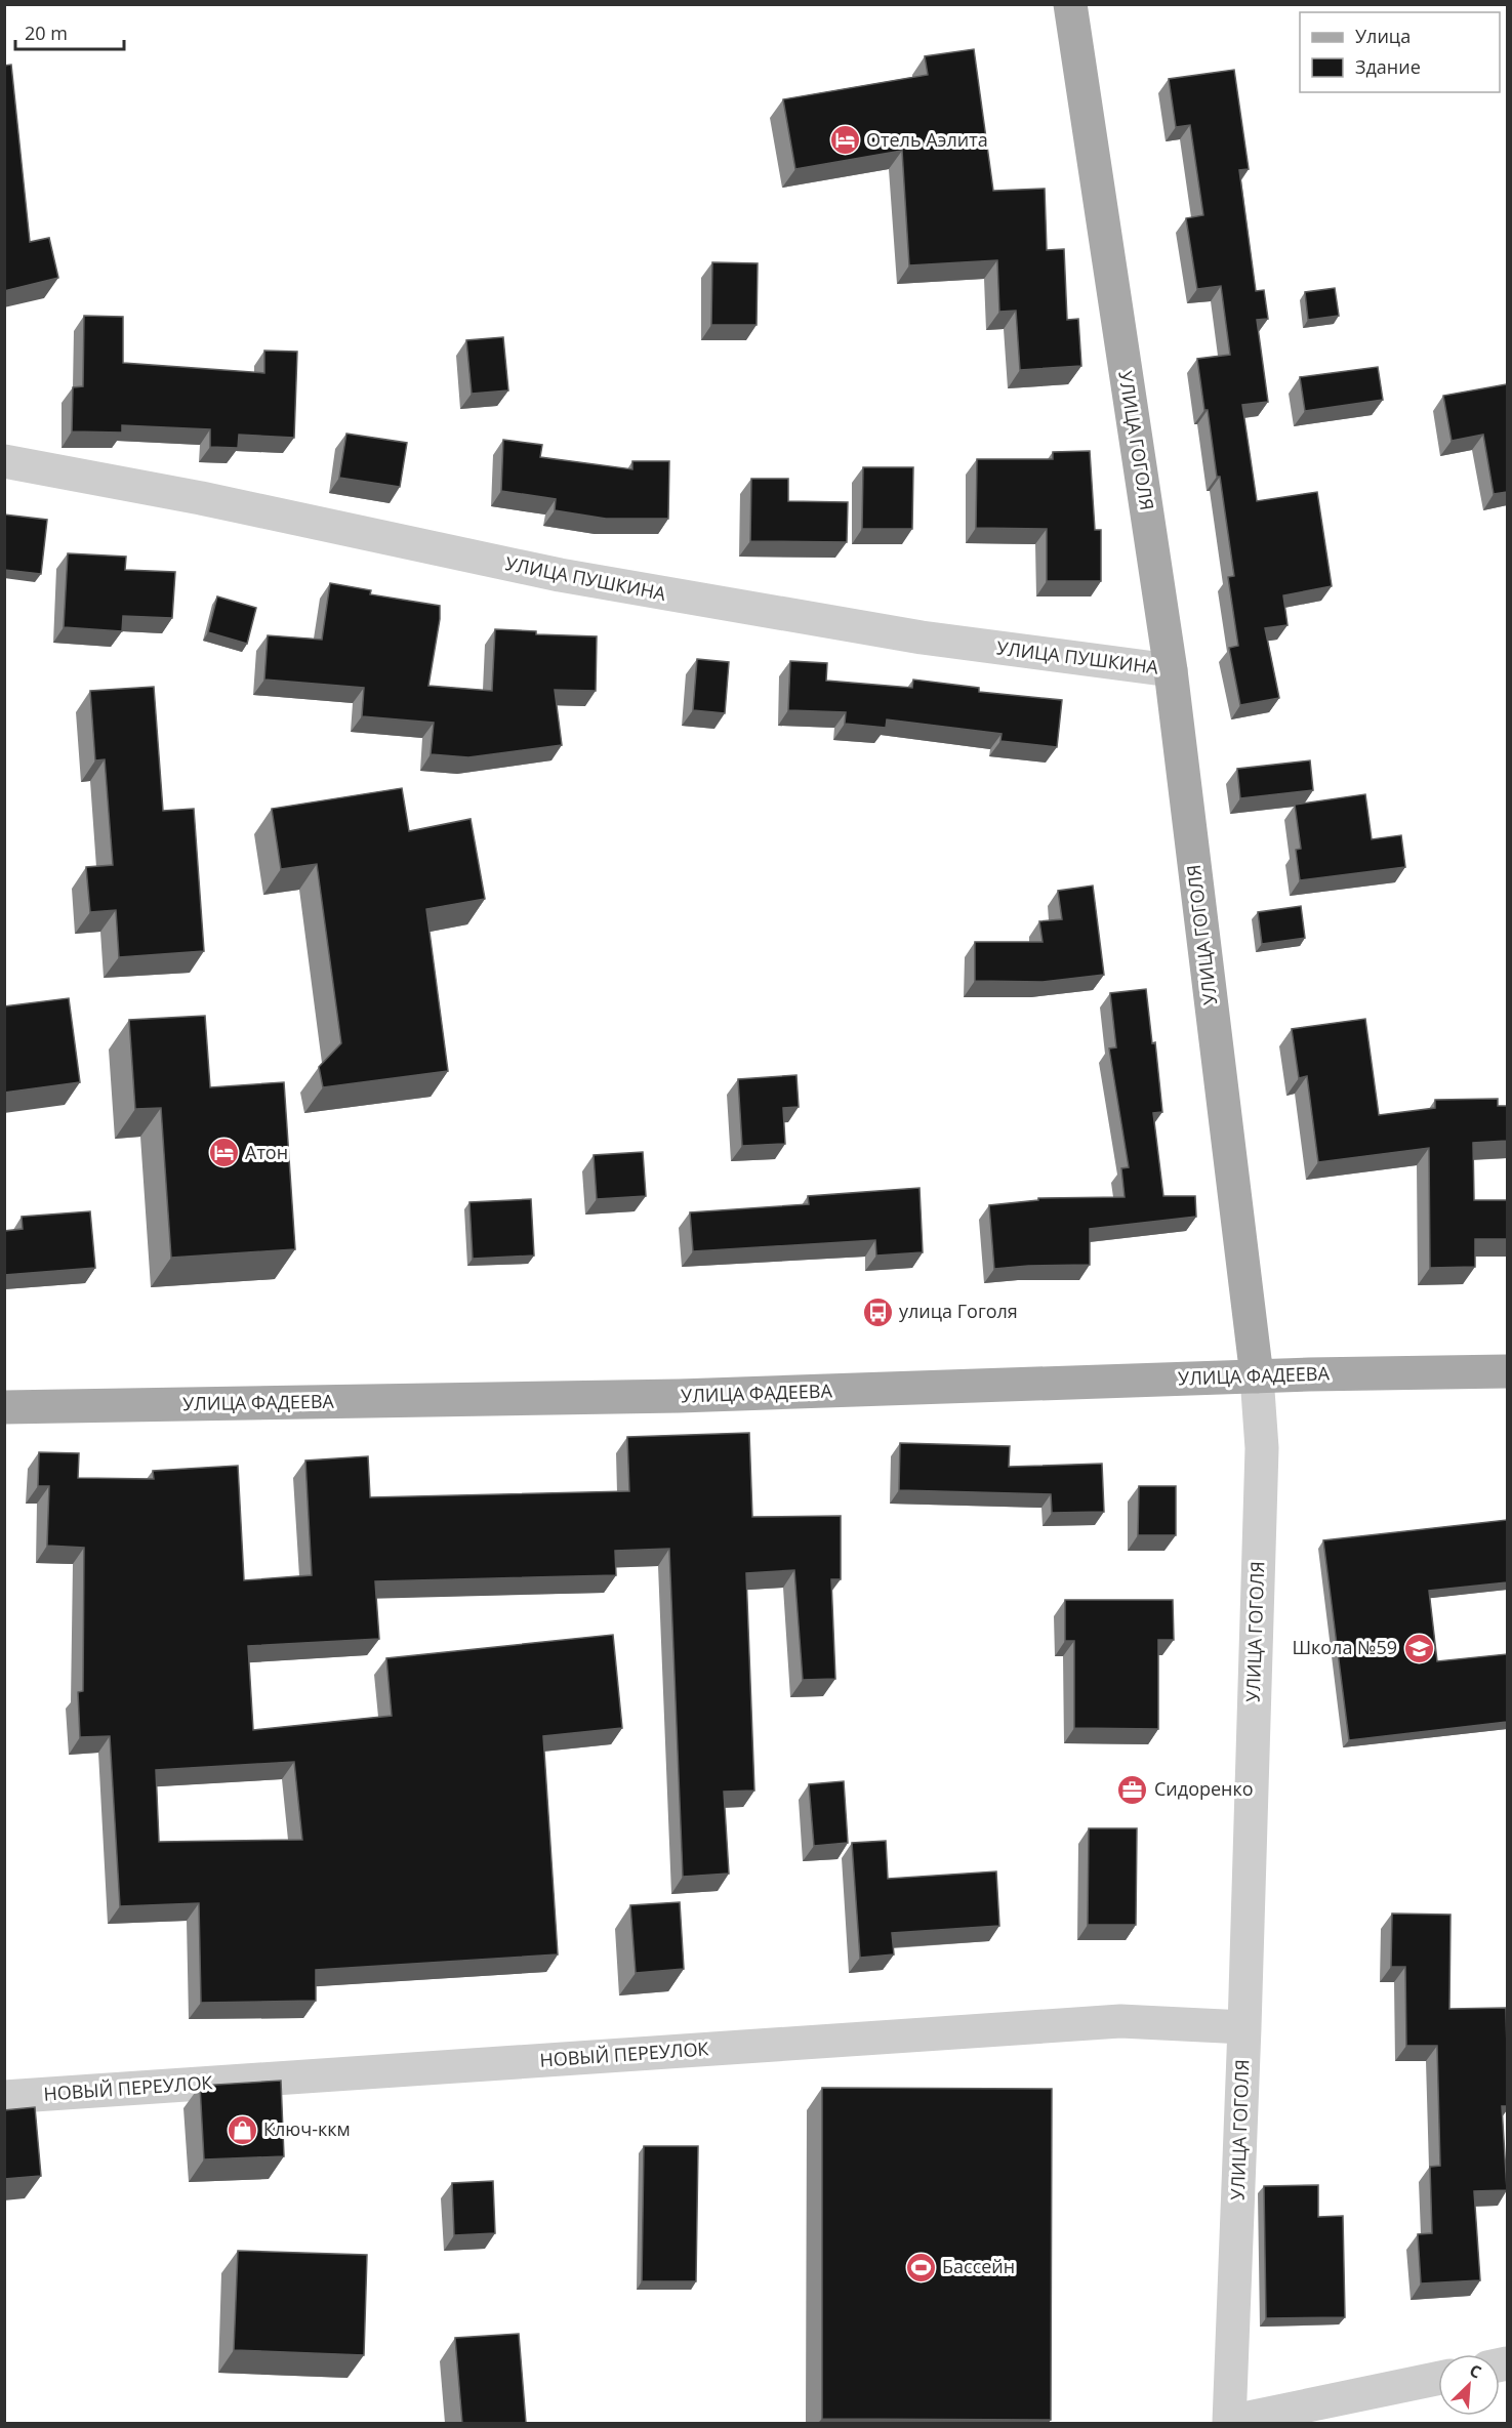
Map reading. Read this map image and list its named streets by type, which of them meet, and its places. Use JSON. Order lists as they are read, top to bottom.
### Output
{
  "streets": {
    "main road": ["УЛИЦА ГОГОЛЯ", "УЛИЦА ФАДЕЕВА"],
    "street": ["УЛИЦА ПУШКИНА", "НОВЫЙ ПЕРЕУЛОК"]
  },
  "crossings": [
    ["УЛИЦА ГОГОЛЯ", "УЛИЦА ПУШКИНА"],
    ["УЛИЦА ГОГОЛЯ", "УЛИЦА ФАДЕЕВА"],
    ["УЛИЦА ГОГОЛЯ", "НОВЫЙ ПЕРЕУЛОК"]
  ],
  "places": {
    "hotel": ["Отель Аэлита", "Атон"],
    "bus stop": ["улица Гоголя"],
    "school or university": ["Школа №59"],
    "office": ["Сидоренко"],
    "shop": ["Ключ-ккм"],
    "sports": ["Бассейн"]
  },
  "legend": ["Улица", "Здание"],
  "scale_bar": "20 m",
  "north": "top right"
}
